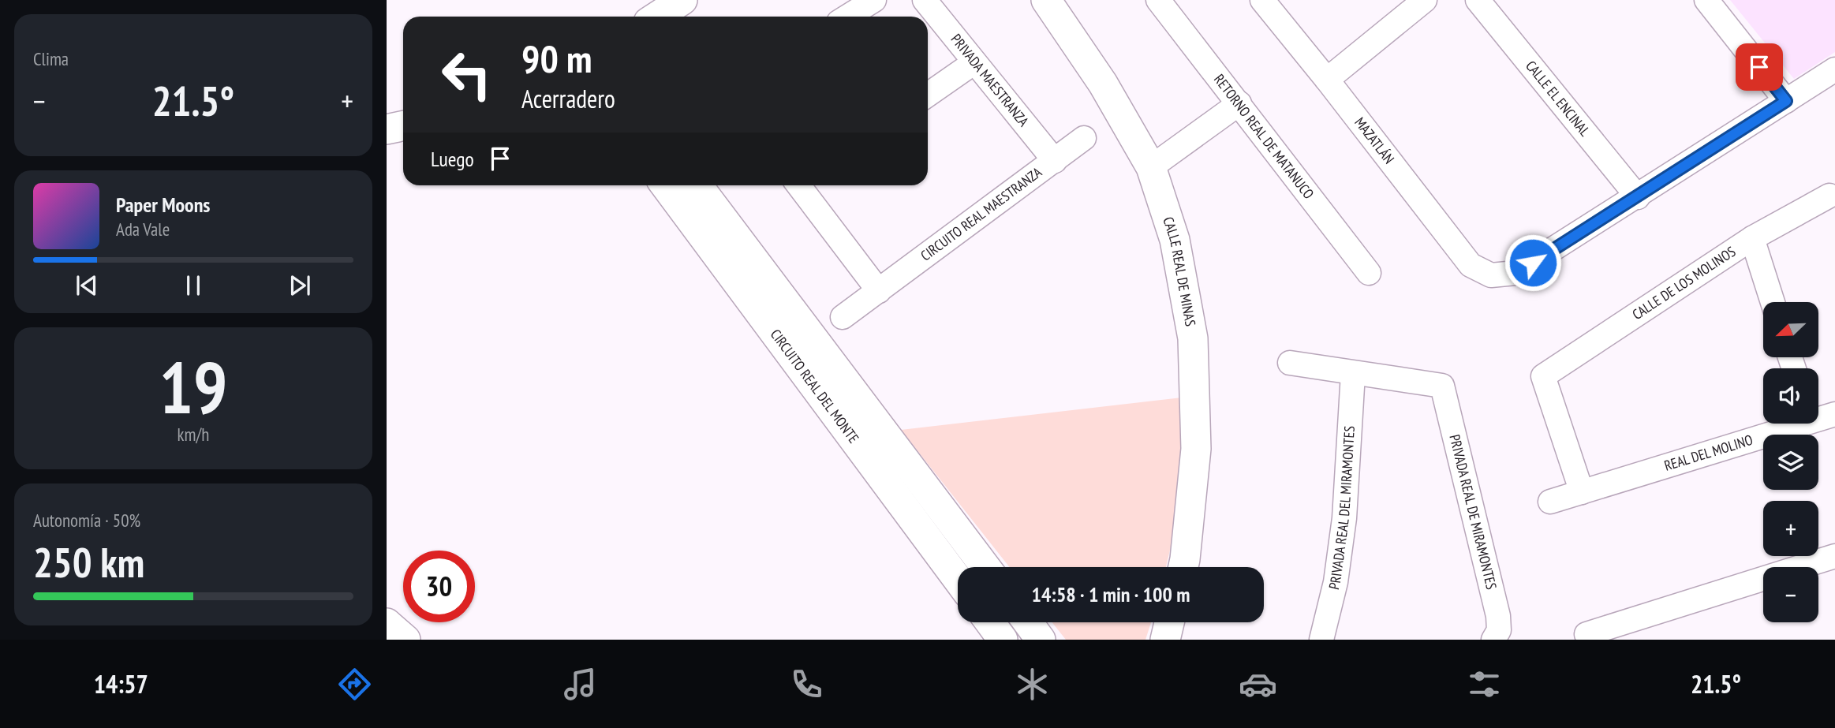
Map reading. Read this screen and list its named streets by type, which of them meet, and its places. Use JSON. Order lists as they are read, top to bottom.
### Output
{
  "streets": {
    "street": [
      "PRIVADA MAESTRANZA",
      "CALLE EL ENCINAL",
      "RETORNO REAL DE MATANUCO",
      "MAZATLÁN",
      "CIRCUITO REAL MAESTRANZA",
      "CALLE REAL DE MINAS",
      "CALLE DE LOS MOLINOS",
      "CIRCUITO REAL DEL MONTE",
      "REAL DEL MOLINO",
      "PRIVADA REAL DEL MIRAMONTES",
      "PRIVADA REAL DE MIRAMONTES"
    ]
  },
  "crossings": [
    ["PRIVADA MAESTRANZA", "CIRCUITO REAL MAESTRANZA"],
    ["CALLE EL ENCINAL", "MAZATLÁN"],
    ["CALLE DE LOS MOLINOS", "REAL DEL MOLINO"],
    ["PRIVADA REAL DEL MIRAMONTES", "PRIVADA REAL DE MIRAMONTES"]
  ],
  "north": "bottom left",
  "page": {
    "tile": [
      "Clima",
      ["19", "km/h"],
      ["Autonomía · 50%", "250 km"]
    ],
    "turn": ["90 m", "Acerradero"],
    "heat": ["−", "21.5°", "+"],
    "then": "Luego",
    "song": ["Paper Moons", "Ada Vale"],
    "map_buttons": ["+", "−"],
    "limit": "30",
    "trip": "14:58 · 1 min · 100 m",
    "tabs": ["14:57", "21.5°"]
  }
}
